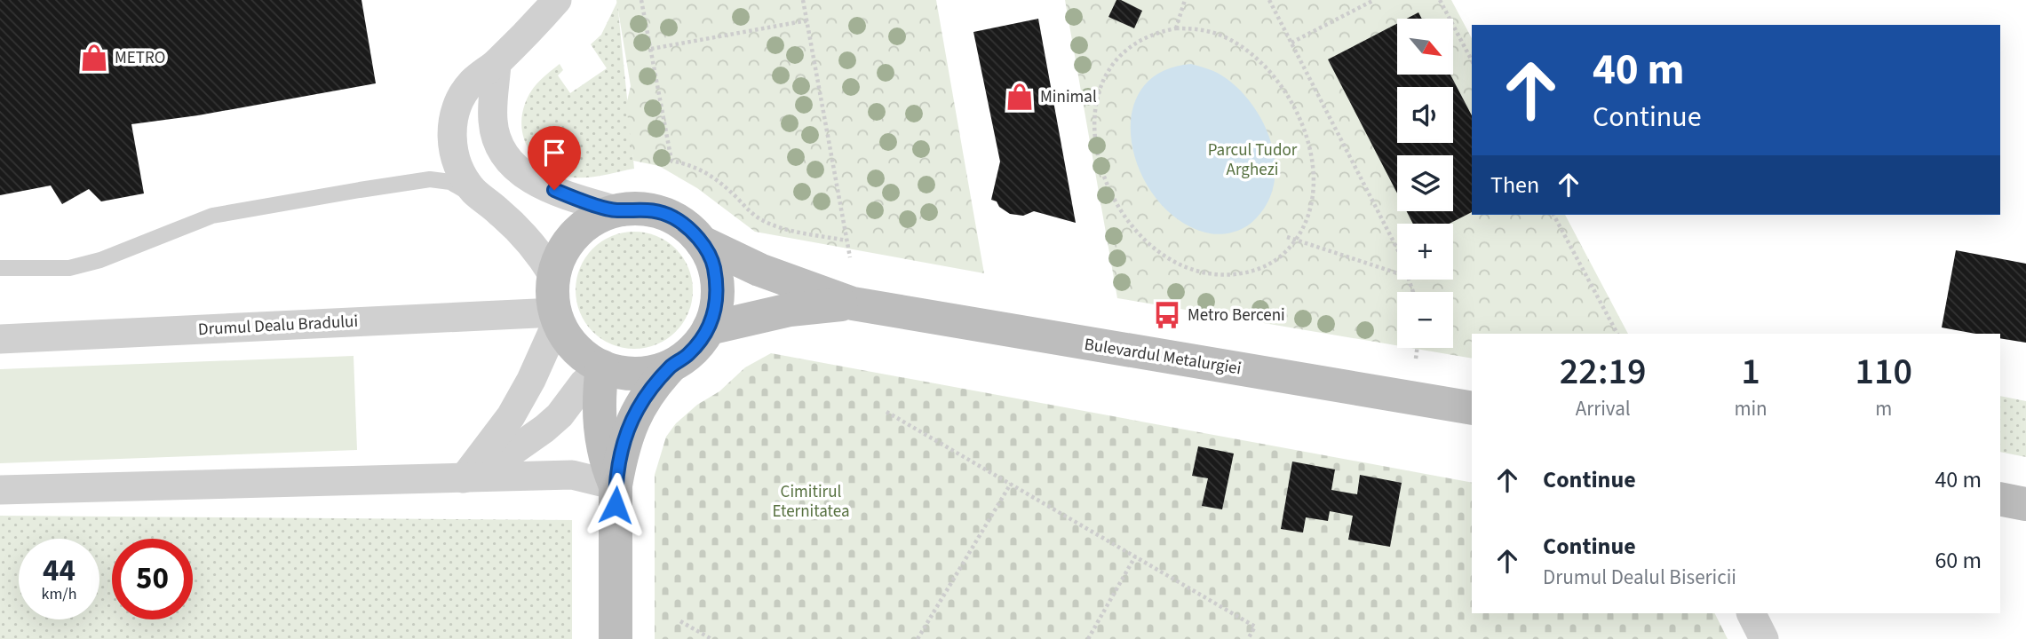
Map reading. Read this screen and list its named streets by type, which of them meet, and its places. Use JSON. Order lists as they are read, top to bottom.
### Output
{
  "streets": {
    "main road": ["Bulevardul Metalurgiei"],
    "street": ["Drumul Dealu Bradului"]
  },
  "crossings": [
    ["Drumul Dealu Bradului", "Bulevardul Metalurgiei"]
  ],
  "parks": ["Parcul Tudor Arghezi", "Cimitirul Eternitatea"],
  "places": {
    "shop": ["METRO", "Minimal"],
    "bus stop": ["Metro Berceni"]
  },
  "north": "bottom right",
  "page": {
    "map_buttons": ["+", "−"],
    "turn": ["40 m", "Continue"],
    "then": "Then",
    "eta": [
      "22:19",
      "Arrival",
      "1",
      "min",
      "110",
      "m"
    ],
    "list": [
      {
        "name": "Continue",
        "value": "40 m"
      },
      {
        "name": "Continue",
        "note": "Drumul Dealul Bisericii",
        "value": "60 m"
      }
    ],
    "speed": "44 km/h",
    "limit": "50"
  }
}
